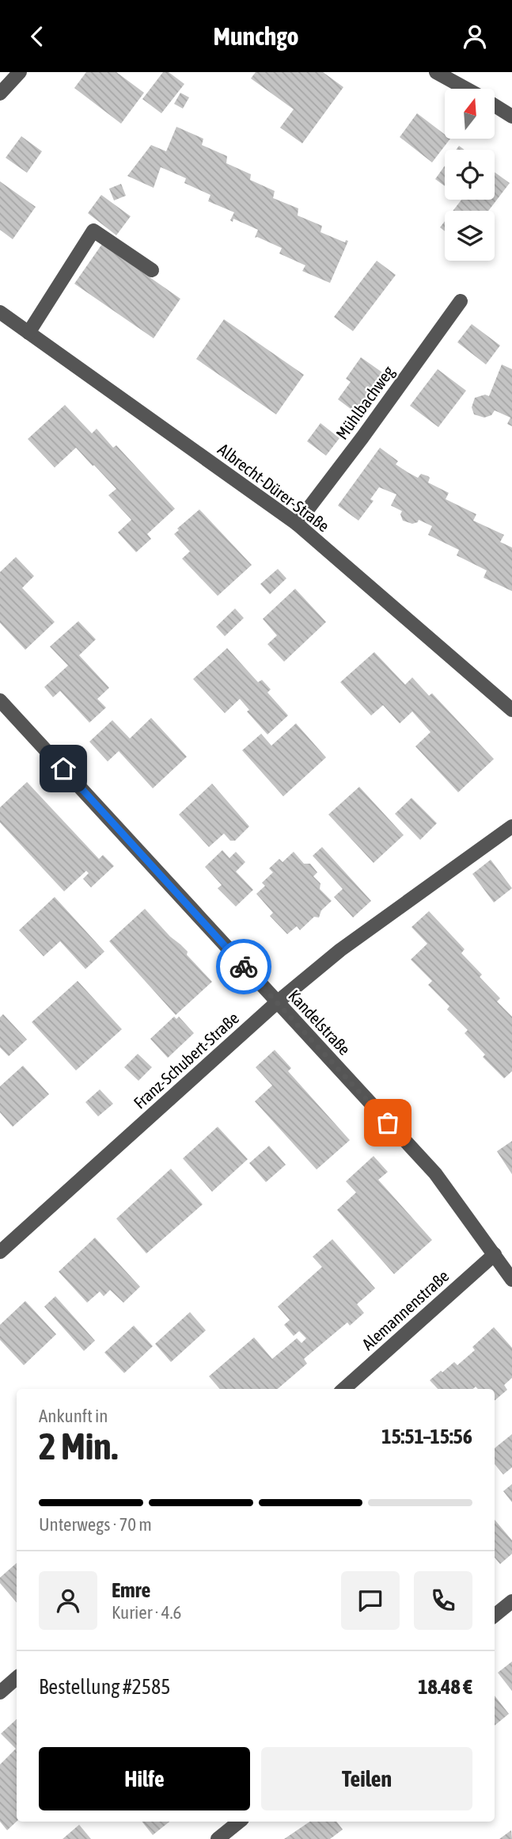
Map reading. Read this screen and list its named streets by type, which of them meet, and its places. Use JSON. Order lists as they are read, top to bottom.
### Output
{
  "streets": {
    "street": [
      "Mühlbachweg",
      "Albrecht-Dürer-Straße",
      "Kandelstraße",
      "Franz-Schubert-Straße",
      "Alemannenstraße"
    ]
  },
  "crossings": [
    ["Mühlbachweg", "Albrecht-Dürer-Straße"],
    ["Kandelstraße", "Franz-Schubert-Straße"],
    ["Kandelstraße", "Alemannenstraße"]
  ],
  "north": "top",
  "page": {
    "header": "Munchgo",
    "heading": ["2 Min.", "Ankunft in", "15:51–15:56"],
    "panel": [
      "Emre",
      "Kurier · 4.6",
      "Bestellung #2585",
      "18.48 €"
    ],
    "bar": "Unterwegs · 70 m",
    "buttons": ["Hilfe", "Teilen"]
  }
}
